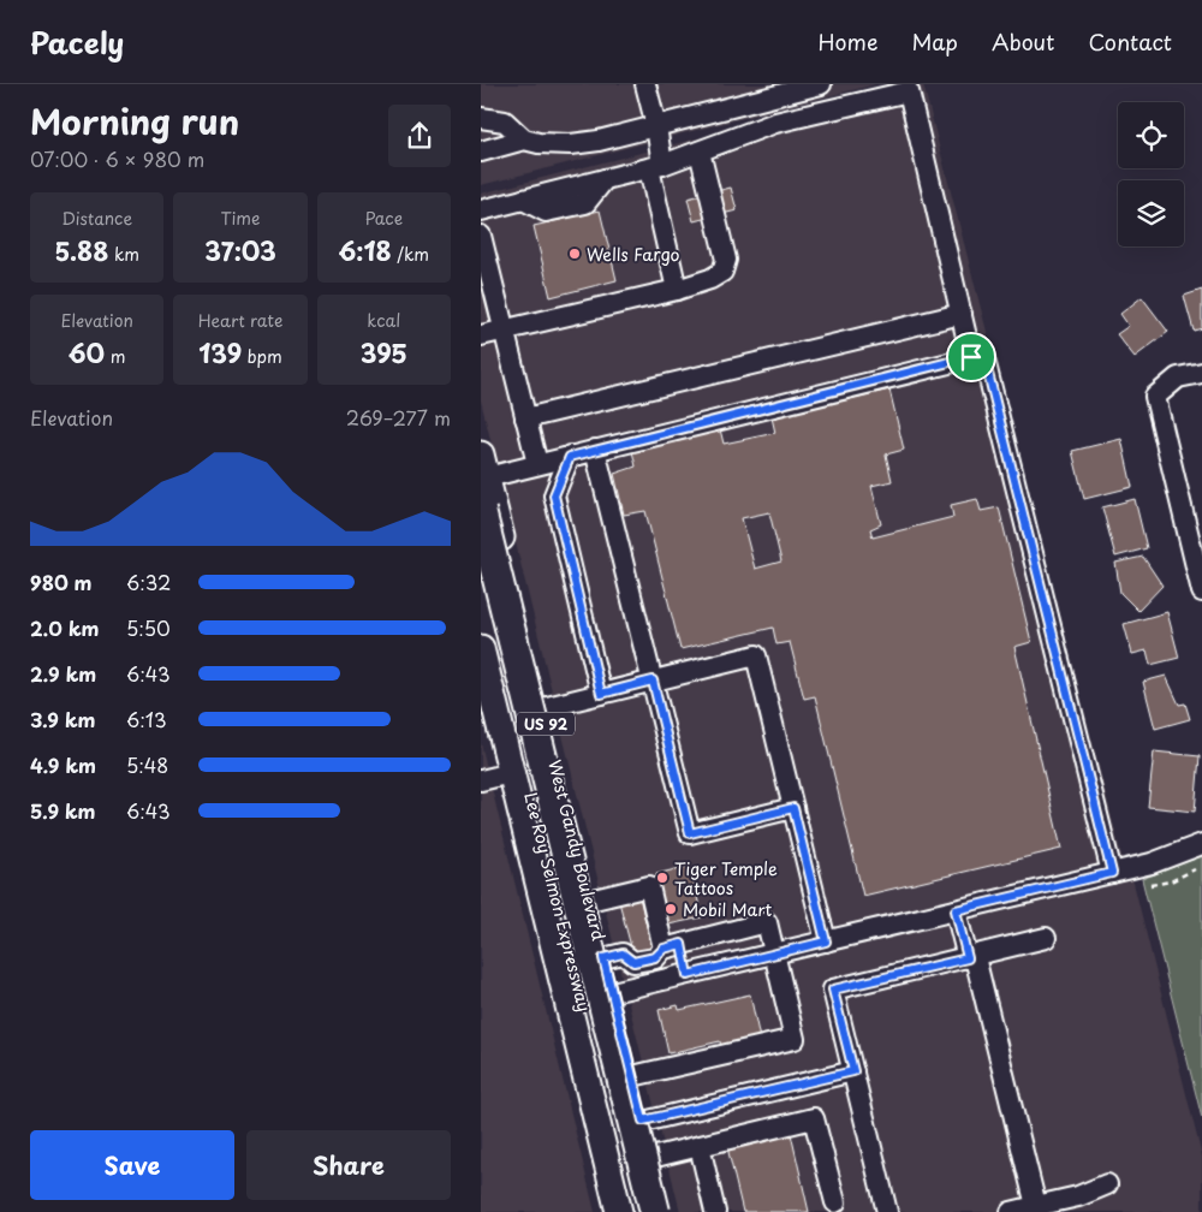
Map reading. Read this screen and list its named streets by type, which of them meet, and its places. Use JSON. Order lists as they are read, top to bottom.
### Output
{
  "streets": {
    "highway": ["Lee Roy Selmon Expressway"],
    "main road": ["US 92", "West Gandy Boulevard"]
  },
  "places": ["Wells Fargo", "Tiger Temple Tattoos", "Mobil Mart"],
  "page": {
    "header": "Pacely",
    "nav": [
      "Home",
      "Map",
      "About",
      "Contact"
    ],
    "heading": ["Morning run", "07:00 · 6 × 980 m"],
    "stats": [
      ["Distance", "5.88 km"],
      ["Time", "37:03"],
      ["Pace", "6:18 /km"],
      ["Elevation", "60 m"],
      ["Heart rate", "139 bpm"],
      ["kcal", "395"]
    ],
    "chart": ["Elevation", "269–277 m"],
    "list": [
      {
        "name": "980 m",
        "note": "6:32"
      },
      {
        "name": "2.0 km",
        "note": "5:50"
      },
      {
        "name": "2.9 km",
        "note": "6:43"
      },
      {
        "name": "3.9 km",
        "note": "6:13"
      },
      {
        "name": "4.9 km",
        "note": "5:48"
      },
      {
        "name": "5.9 km",
        "note": "6:43"
      }
    ],
    "buttons": ["Save", "Share"]
  }
}
